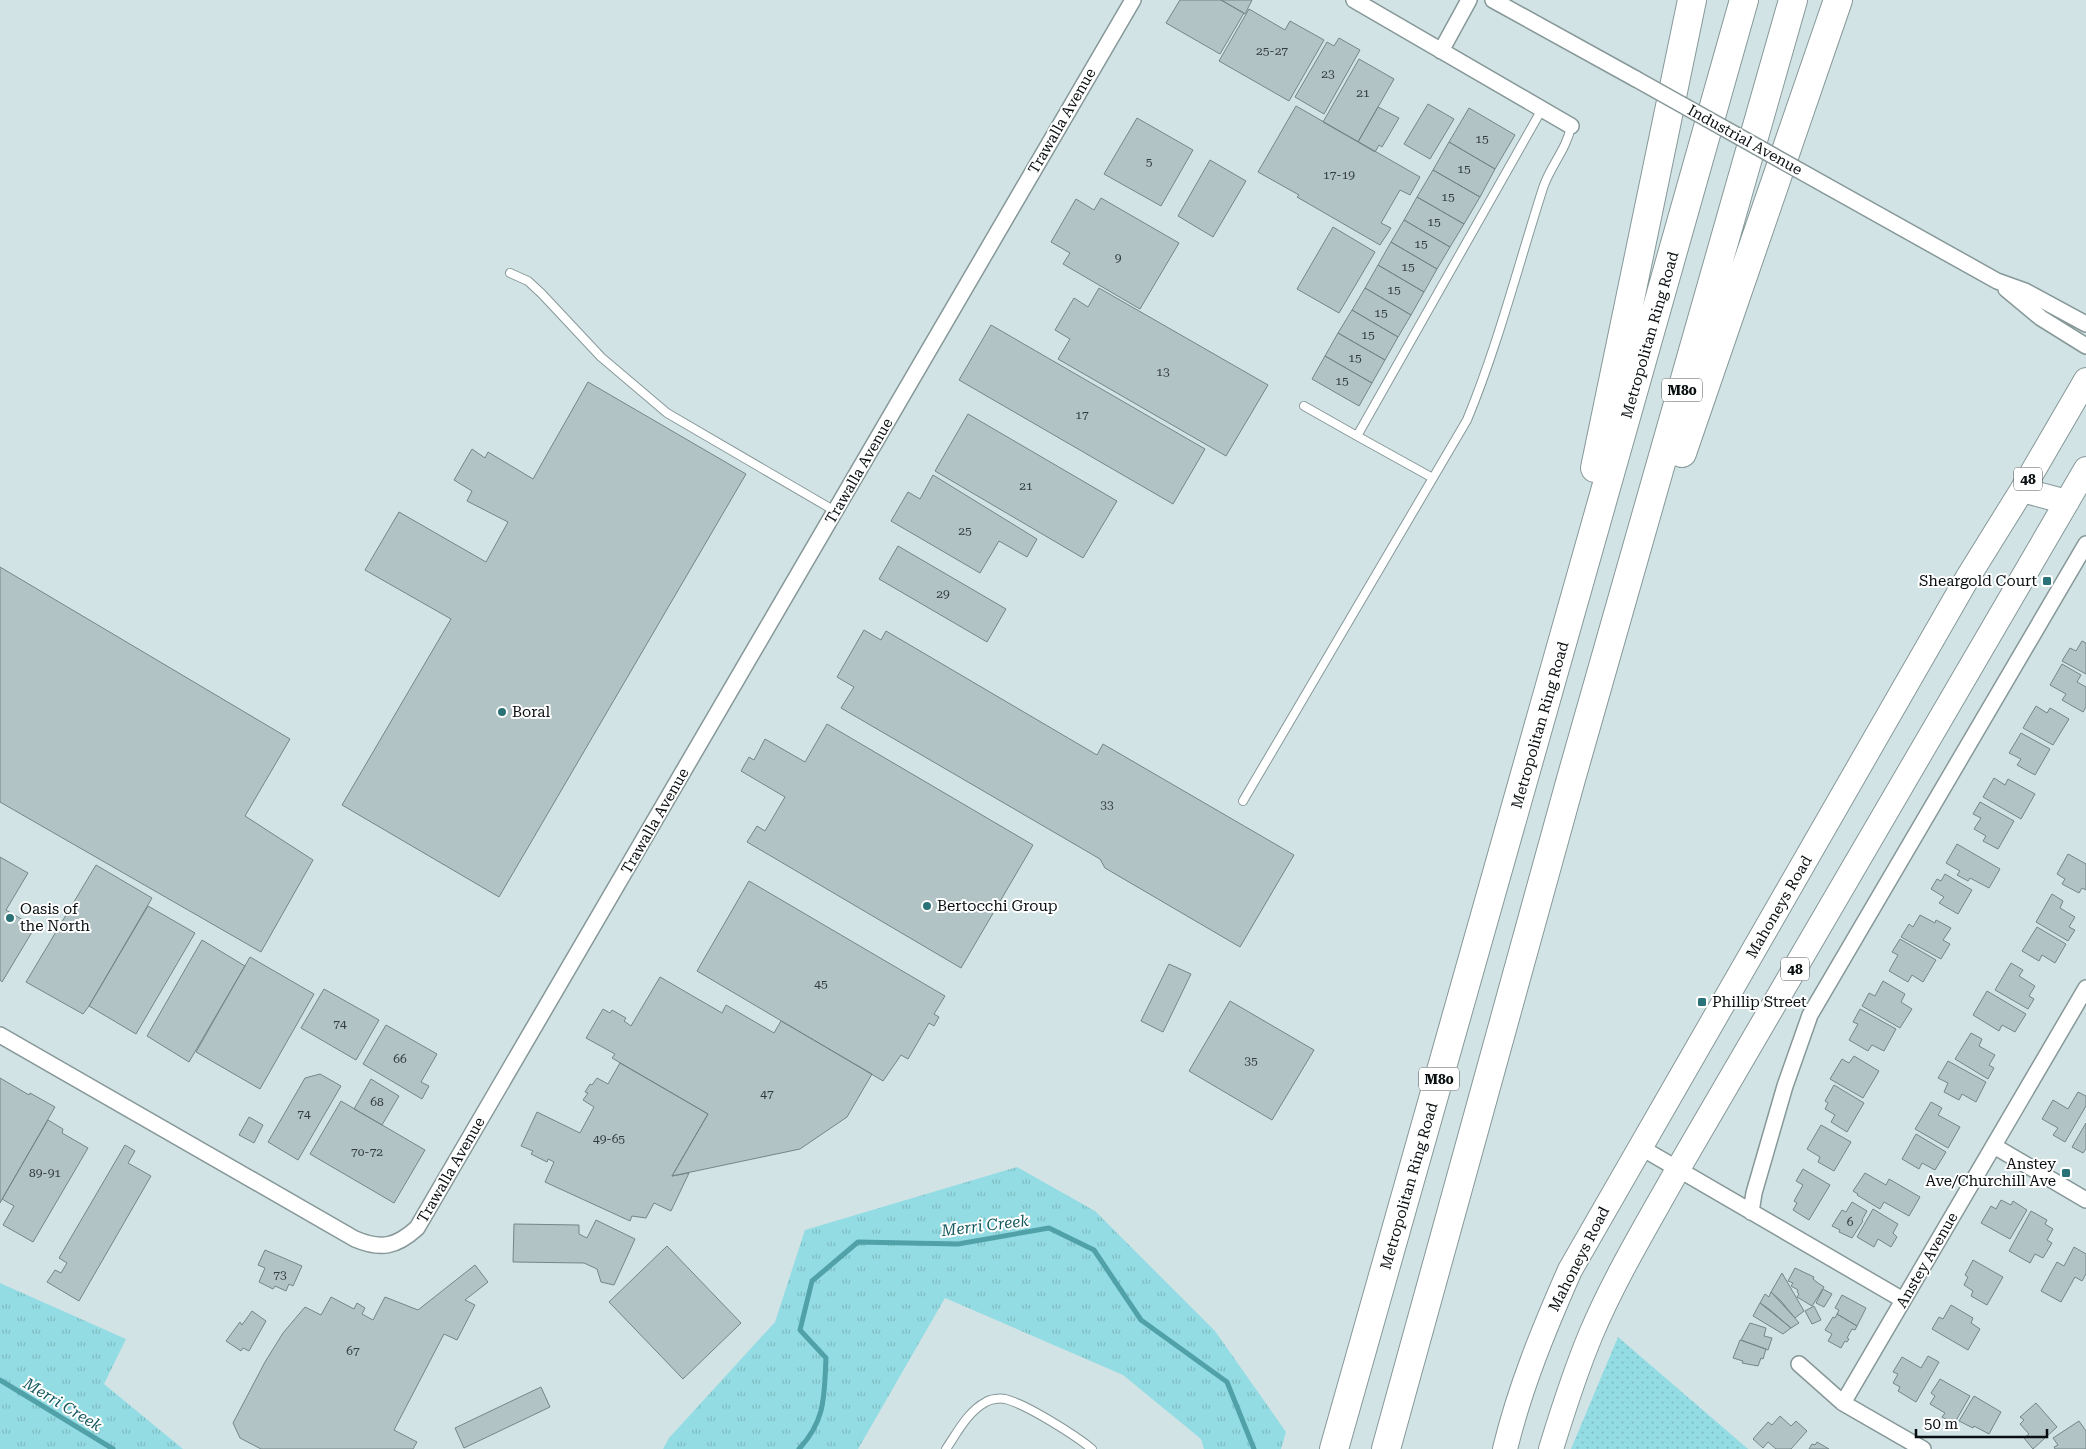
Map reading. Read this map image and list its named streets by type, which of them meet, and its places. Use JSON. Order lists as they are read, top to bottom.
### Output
{
  "streets": {
    "highway": ["Metropolitan Ring Road", "M80"],
    "main road": ["48", "Mahoneys Road"],
    "street": ["Trawalla Avenue", "Industrial Avenue", "Anstey Avenue"]
  },
  "water": ["Merri Creek"],
  "places": {
    "transit": ["Sheargold Court", "Phillip Street", "Anstey Ave/Churchill Ave"],
    "other": ["Boral", "Bertocchi Group", "Oasis of the North"]
  },
  "house_numbers": [
    "25-27",
    "23",
    "21",
    "15",
    "5",
    "15",
    "17-19",
    "15",
    "15",
    "15",
    "9",
    "15",
    "15",
    "15",
    "15",
    "15",
    "13",
    "15",
    "17",
    "21",
    "25",
    "29",
    "33",
    "45",
    "74",
    "66",
    "35",
    "47",
    "68",
    "74",
    "49-65",
    "70-72",
    "89-91",
    "6",
    "73",
    "67"
  ],
  "scale_bar": "50 m"
}
